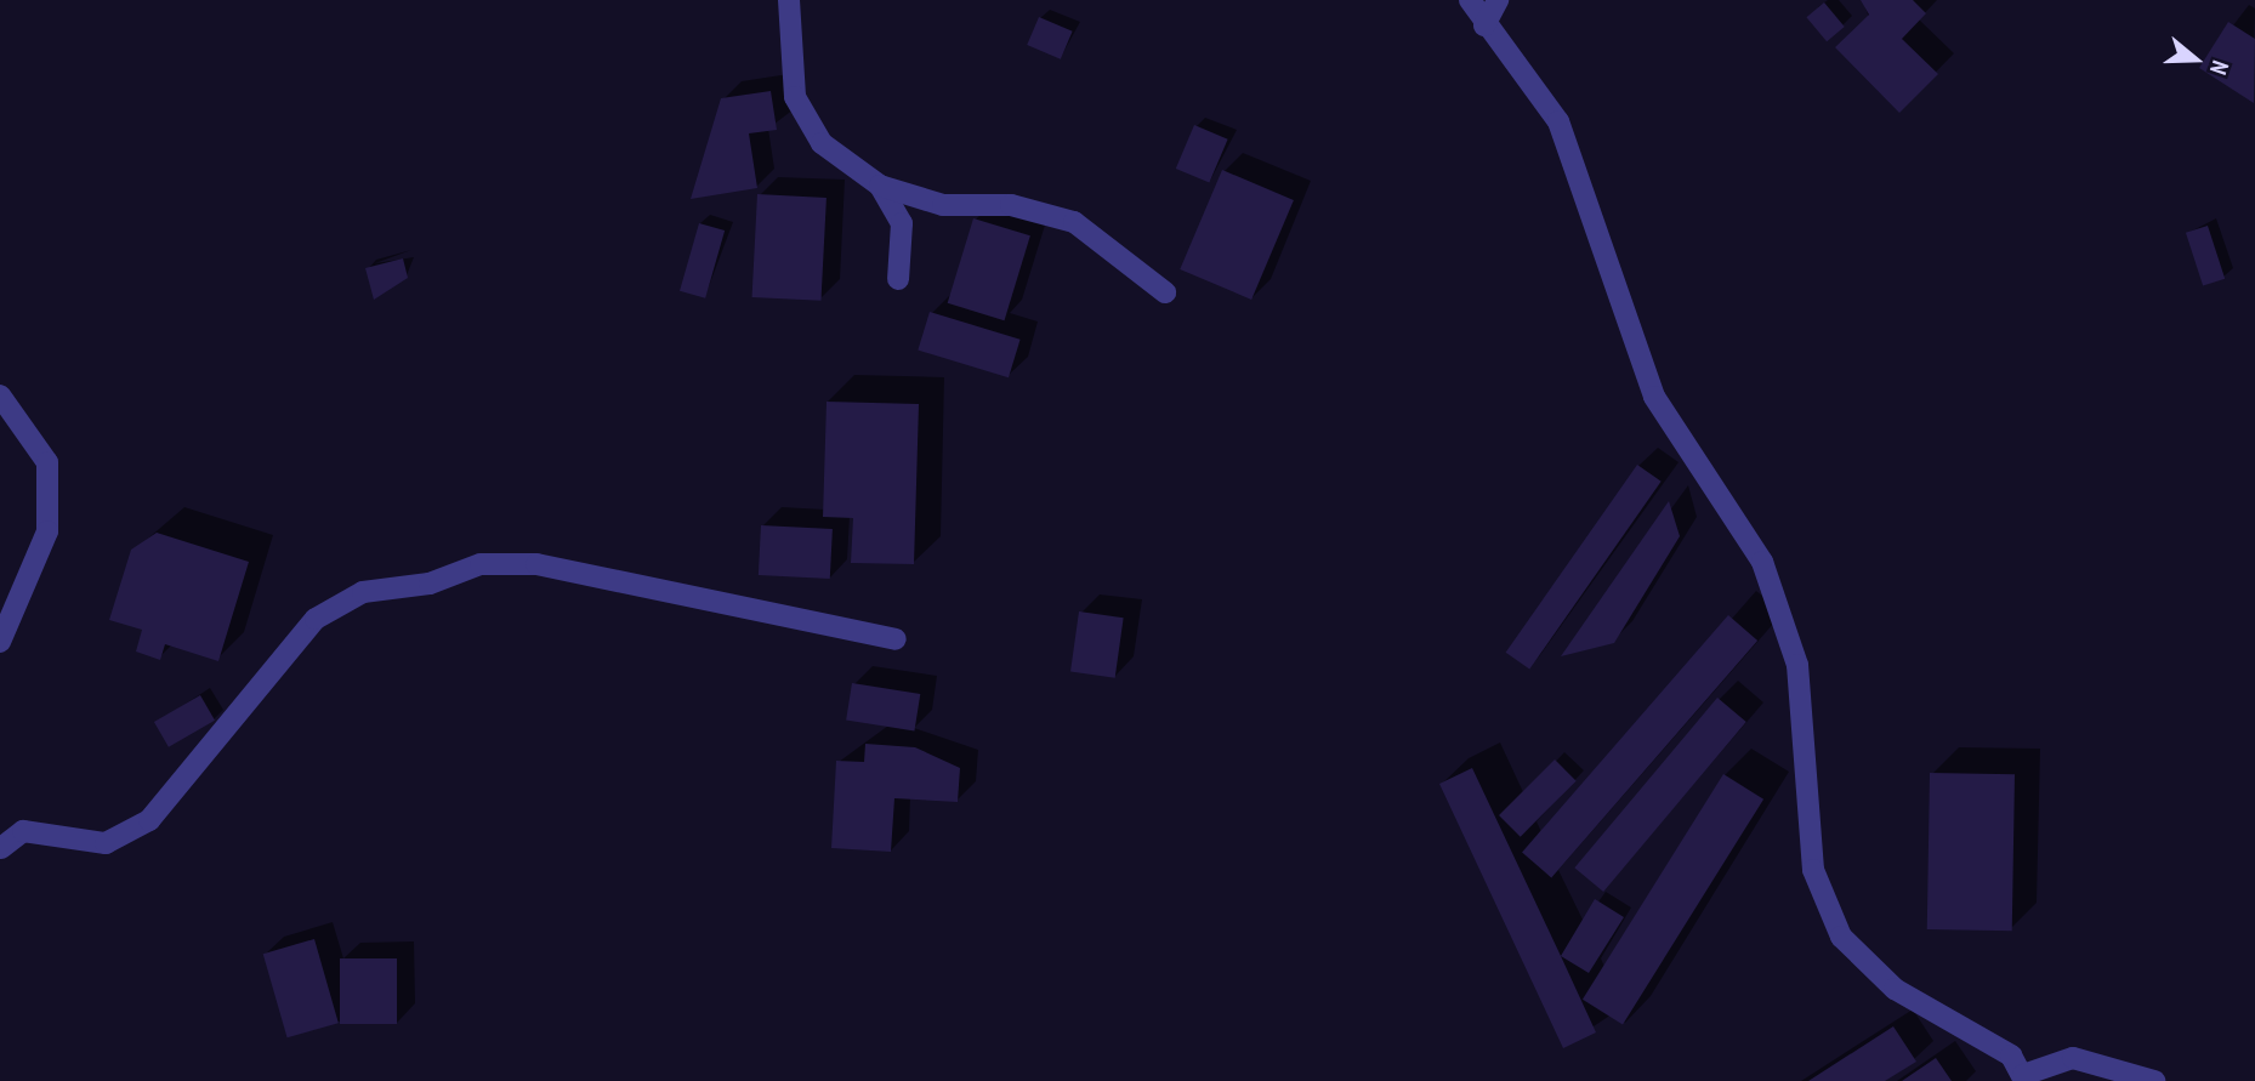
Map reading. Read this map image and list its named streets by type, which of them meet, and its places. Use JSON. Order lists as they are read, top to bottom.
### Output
{
  "north": "right"
}
